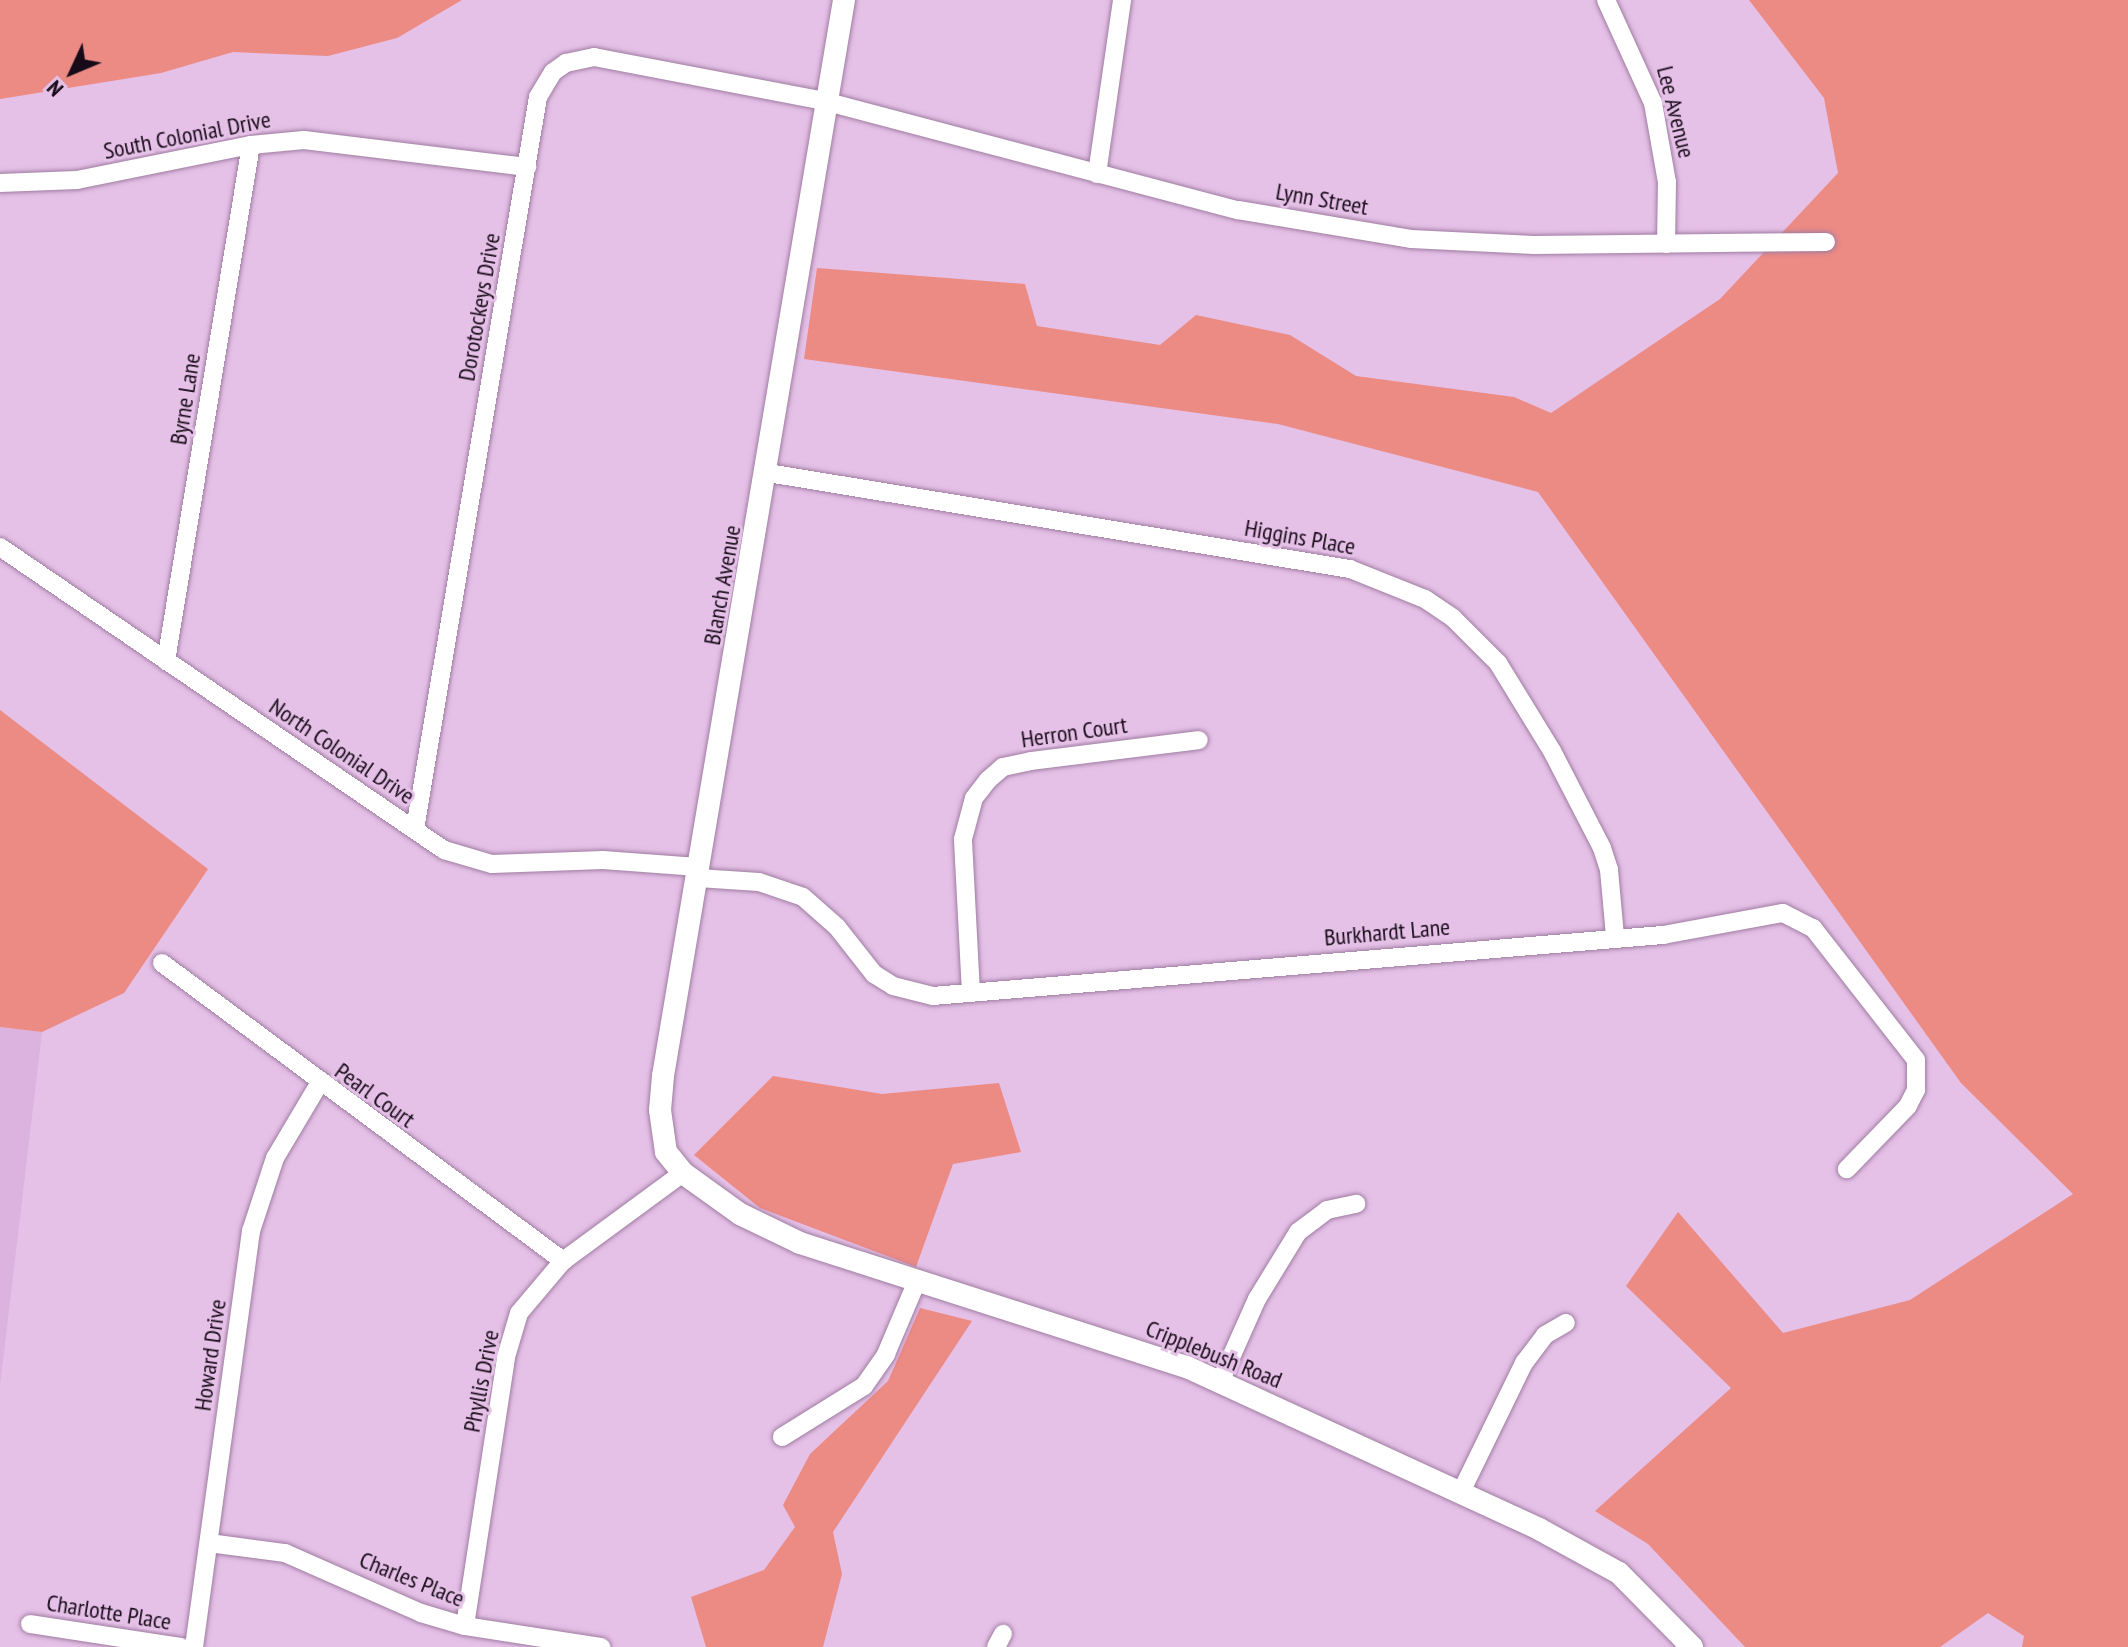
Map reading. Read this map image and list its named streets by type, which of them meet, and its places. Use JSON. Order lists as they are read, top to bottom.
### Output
{
  "streets": {
    "main road": ["Blanch Avenue", "Cripplebush Road"],
    "street": [
      "Lee Avenue",
      "South Colonial Drive",
      "Lynn Street",
      "Dorotockeys Drive",
      "Byrne Lane",
      "Higgins Place",
      "Herron Court",
      "North Colonial Drive",
      "Burkhardt Lane",
      "Pearl Court",
      "Howard Drive",
      "Phyllis Drive",
      "Charles Place",
      "Charlotte Place"
    ]
  },
  "crossings": [
    ["Lee Avenue", "Lynn Street"],
    ["South Colonial Drive", "Dorotockeys Drive"],
    ["South Colonial Drive", "Byrne Lane"],
    ["Lynn Street", "Dorotockeys Drive"],
    ["Lynn Street", "Blanch Avenue"],
    ["Dorotockeys Drive", "Blanch Avenue"],
    ["Dorotockeys Drive", "North Colonial Drive"],
    ["Byrne Lane", "North Colonial Drive"],
    ["Higgins Place", "Blanch Avenue"],
    ["Higgins Place", "Burkhardt Lane"],
    ["Blanch Avenue", "North Colonial Drive"],
    ["Blanch Avenue", "Burkhardt Lane"],
    ["Blanch Avenue", "Cripplebush Road"],
    ["Blanch Avenue", "Phyllis Drive"],
    ["Herron Court", "Burkhardt Lane"],
    ["North Colonial Drive", "Burkhardt Lane"],
    ["Pearl Court", "Howard Drive"],
    ["Pearl Court", "Phyllis Drive"],
    ["Cripplebush Road", "Phyllis Drive"],
    ["Howard Drive", "Charles Place"],
    ["Phyllis Drive", "Charles Place"]
  ],
  "north": "bottom left"
}
